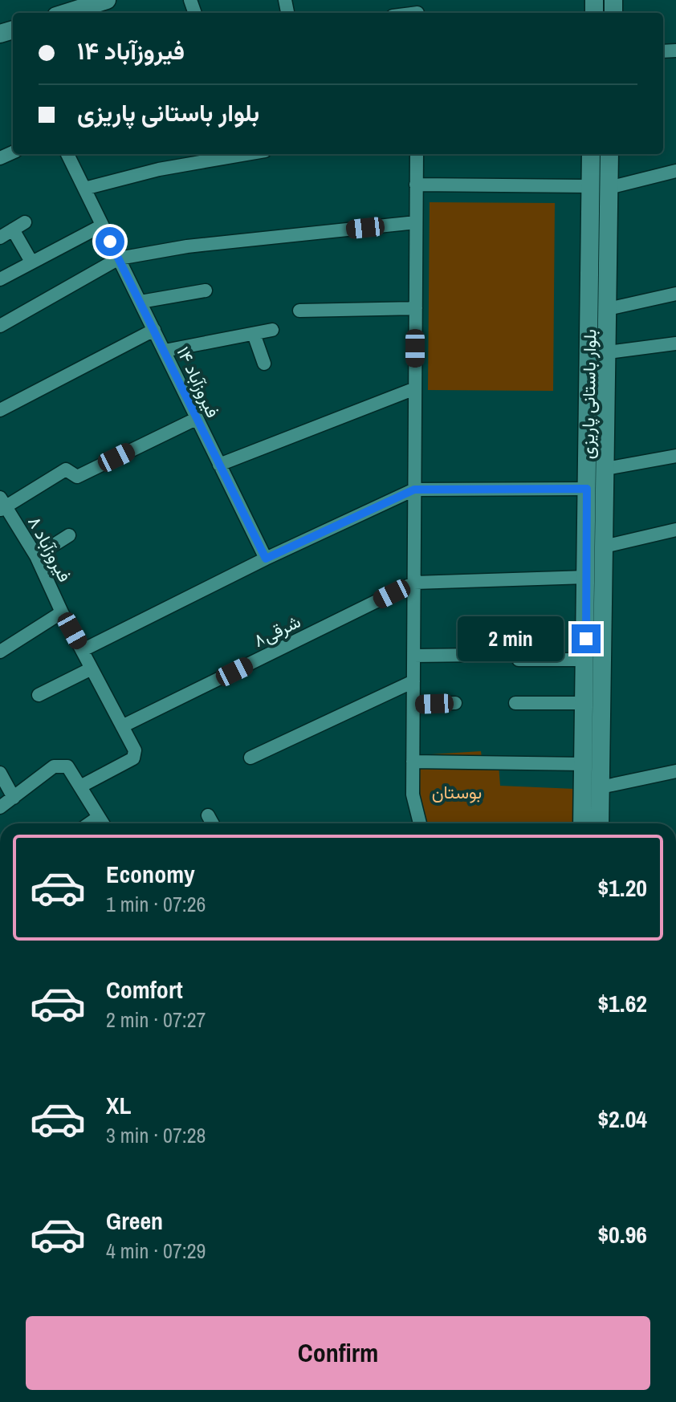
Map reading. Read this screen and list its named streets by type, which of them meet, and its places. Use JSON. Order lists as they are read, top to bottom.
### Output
{
  "streets": {
    "main road": ["بلوار باستانی پاریزی"],
    "street": ["فیروزآباد ۱۴", "فیروزآباد ۸", "شرقی۸"]
  },
  "crossings": [
    ["فیروزآباد ۸", "شرقی۸"]
  ],
  "parks": ["بوستان"],
  "page": {
    "banner": ["فیروزآباد ۱۴", "بلوار باستانی پاریزی"],
    "bubble": "2 min",
    "list": [
      {
        "name": "Economy",
        "note": "1 min · 07:26",
        "value": "$1.20"
      },
      {
        "name": "Comfort",
        "note": "2 min · 07:27",
        "value": "$1.62"
      },
      {
        "name": "XL",
        "note": "3 min · 07:28",
        "value": "$2.04"
      },
      {
        "name": "Green",
        "note": "4 min · 07:29",
        "value": "$0.96"
      }
    ],
    "buttons": "Confirm"
  }
}
